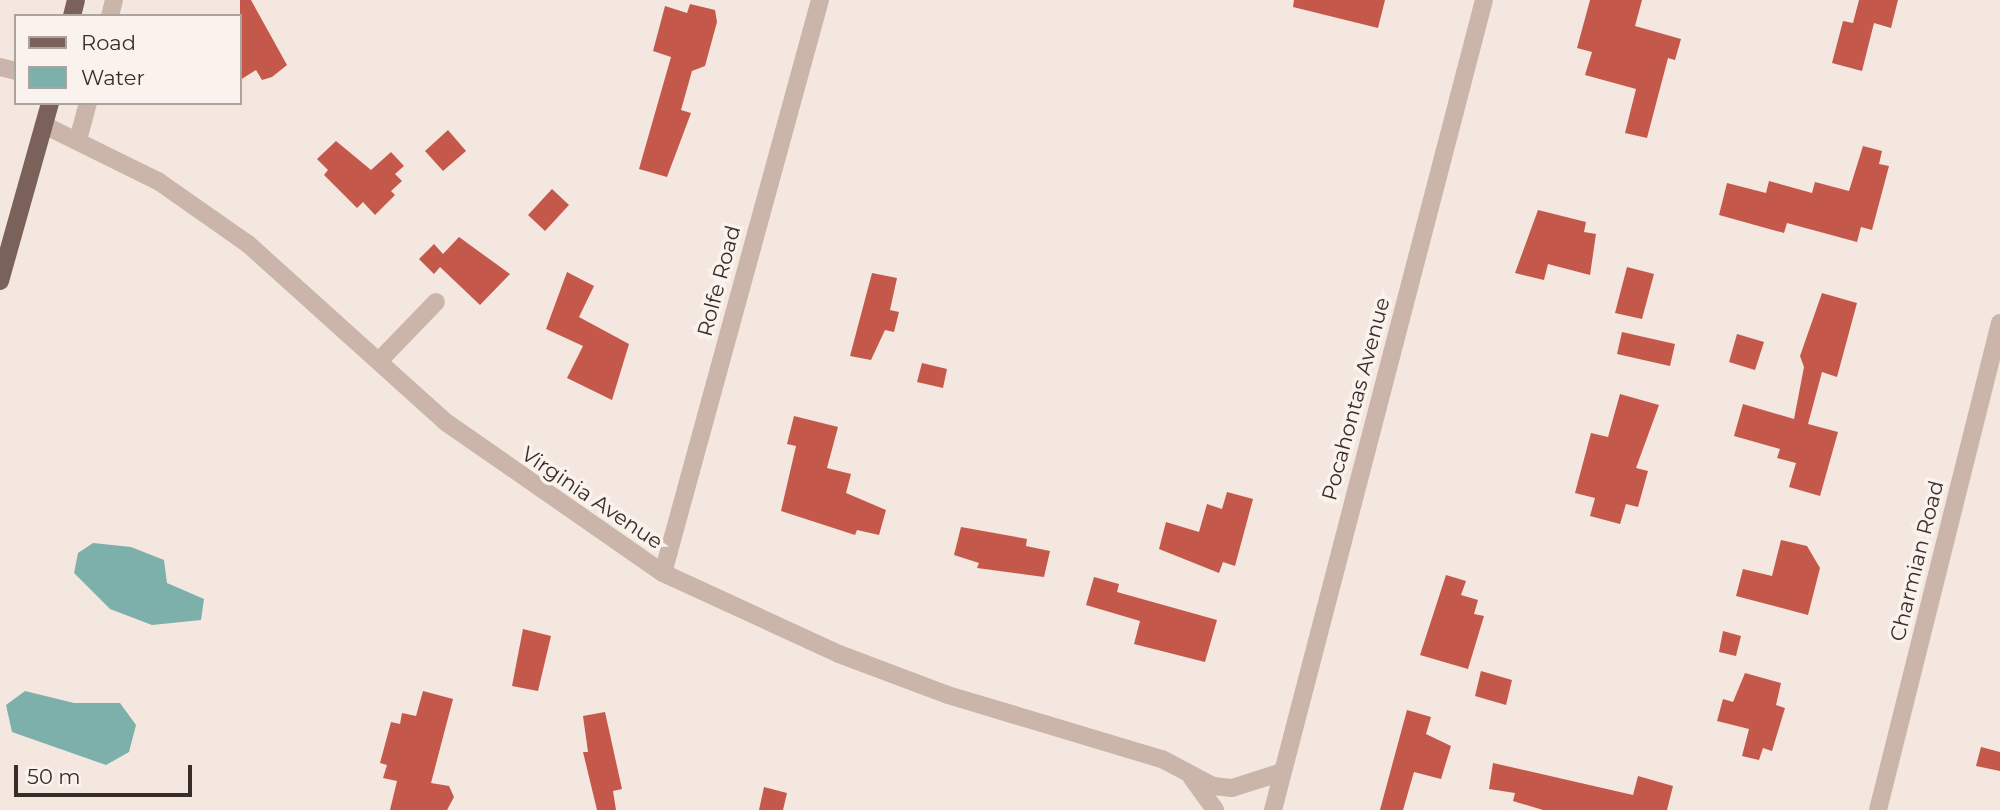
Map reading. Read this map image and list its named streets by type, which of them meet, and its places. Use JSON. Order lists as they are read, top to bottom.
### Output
{
  "streets": {
    "street": [
      "Rolfe Road",
      "Pocahontas Avenue",
      "Virginia Avenue",
      "Charmian Road"
    ]
  },
  "crossings": [
    ["Rolfe Road", "Virginia Avenue"],
    ["Pocahontas Avenue", "Virginia Avenue"]
  ],
  "legend": ["Road", "Water"],
  "scale_bar": "50 m"
}
